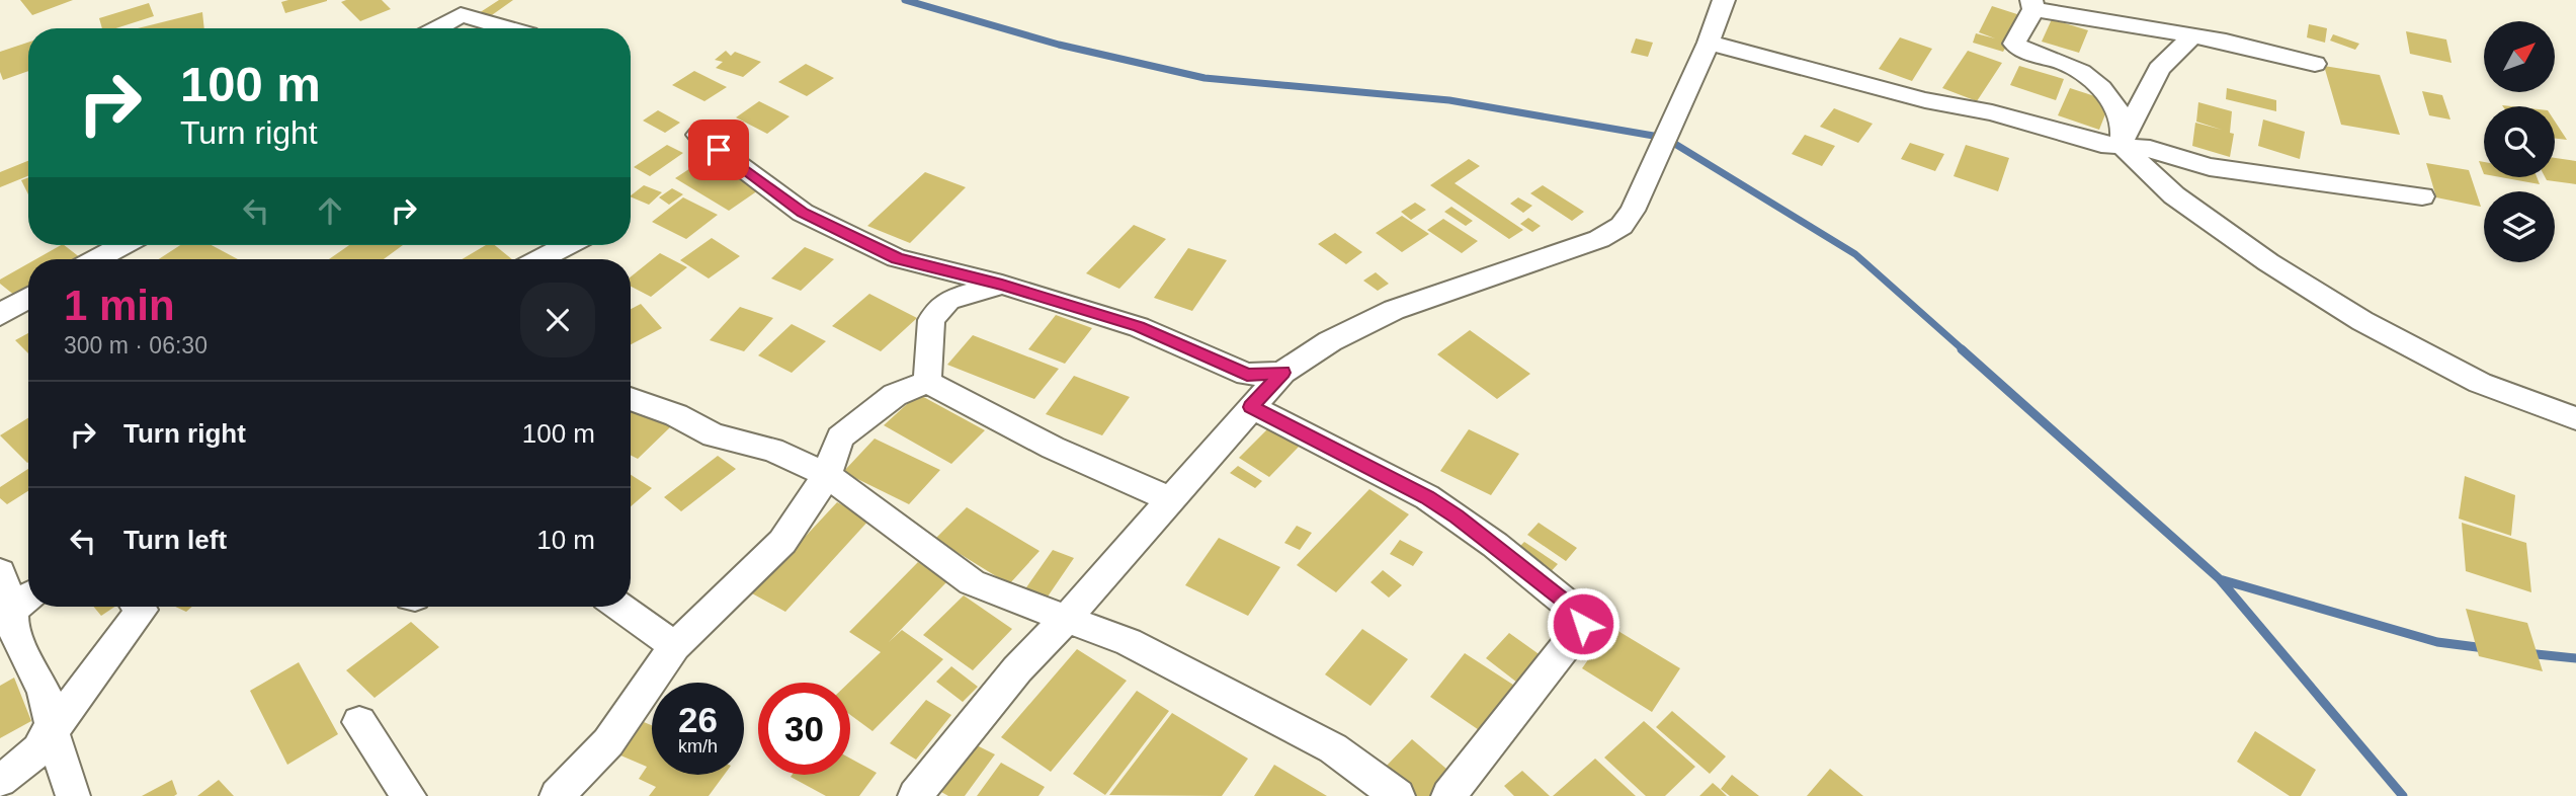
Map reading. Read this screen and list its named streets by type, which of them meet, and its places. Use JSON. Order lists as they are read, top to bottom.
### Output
{
  "north": "top right",
  "page": {
    "turn": ["100 m", "Turn right"],
    "heading": ["1 min", "300 m · 06:30"],
    "list": [
      {
        "name": "Turn right",
        "value": "100 m"
      },
      {
        "name": "Turn left",
        "value": "10 m"
      }
    ],
    "speed": "26 km/h",
    "limit": "30"
  }
}
